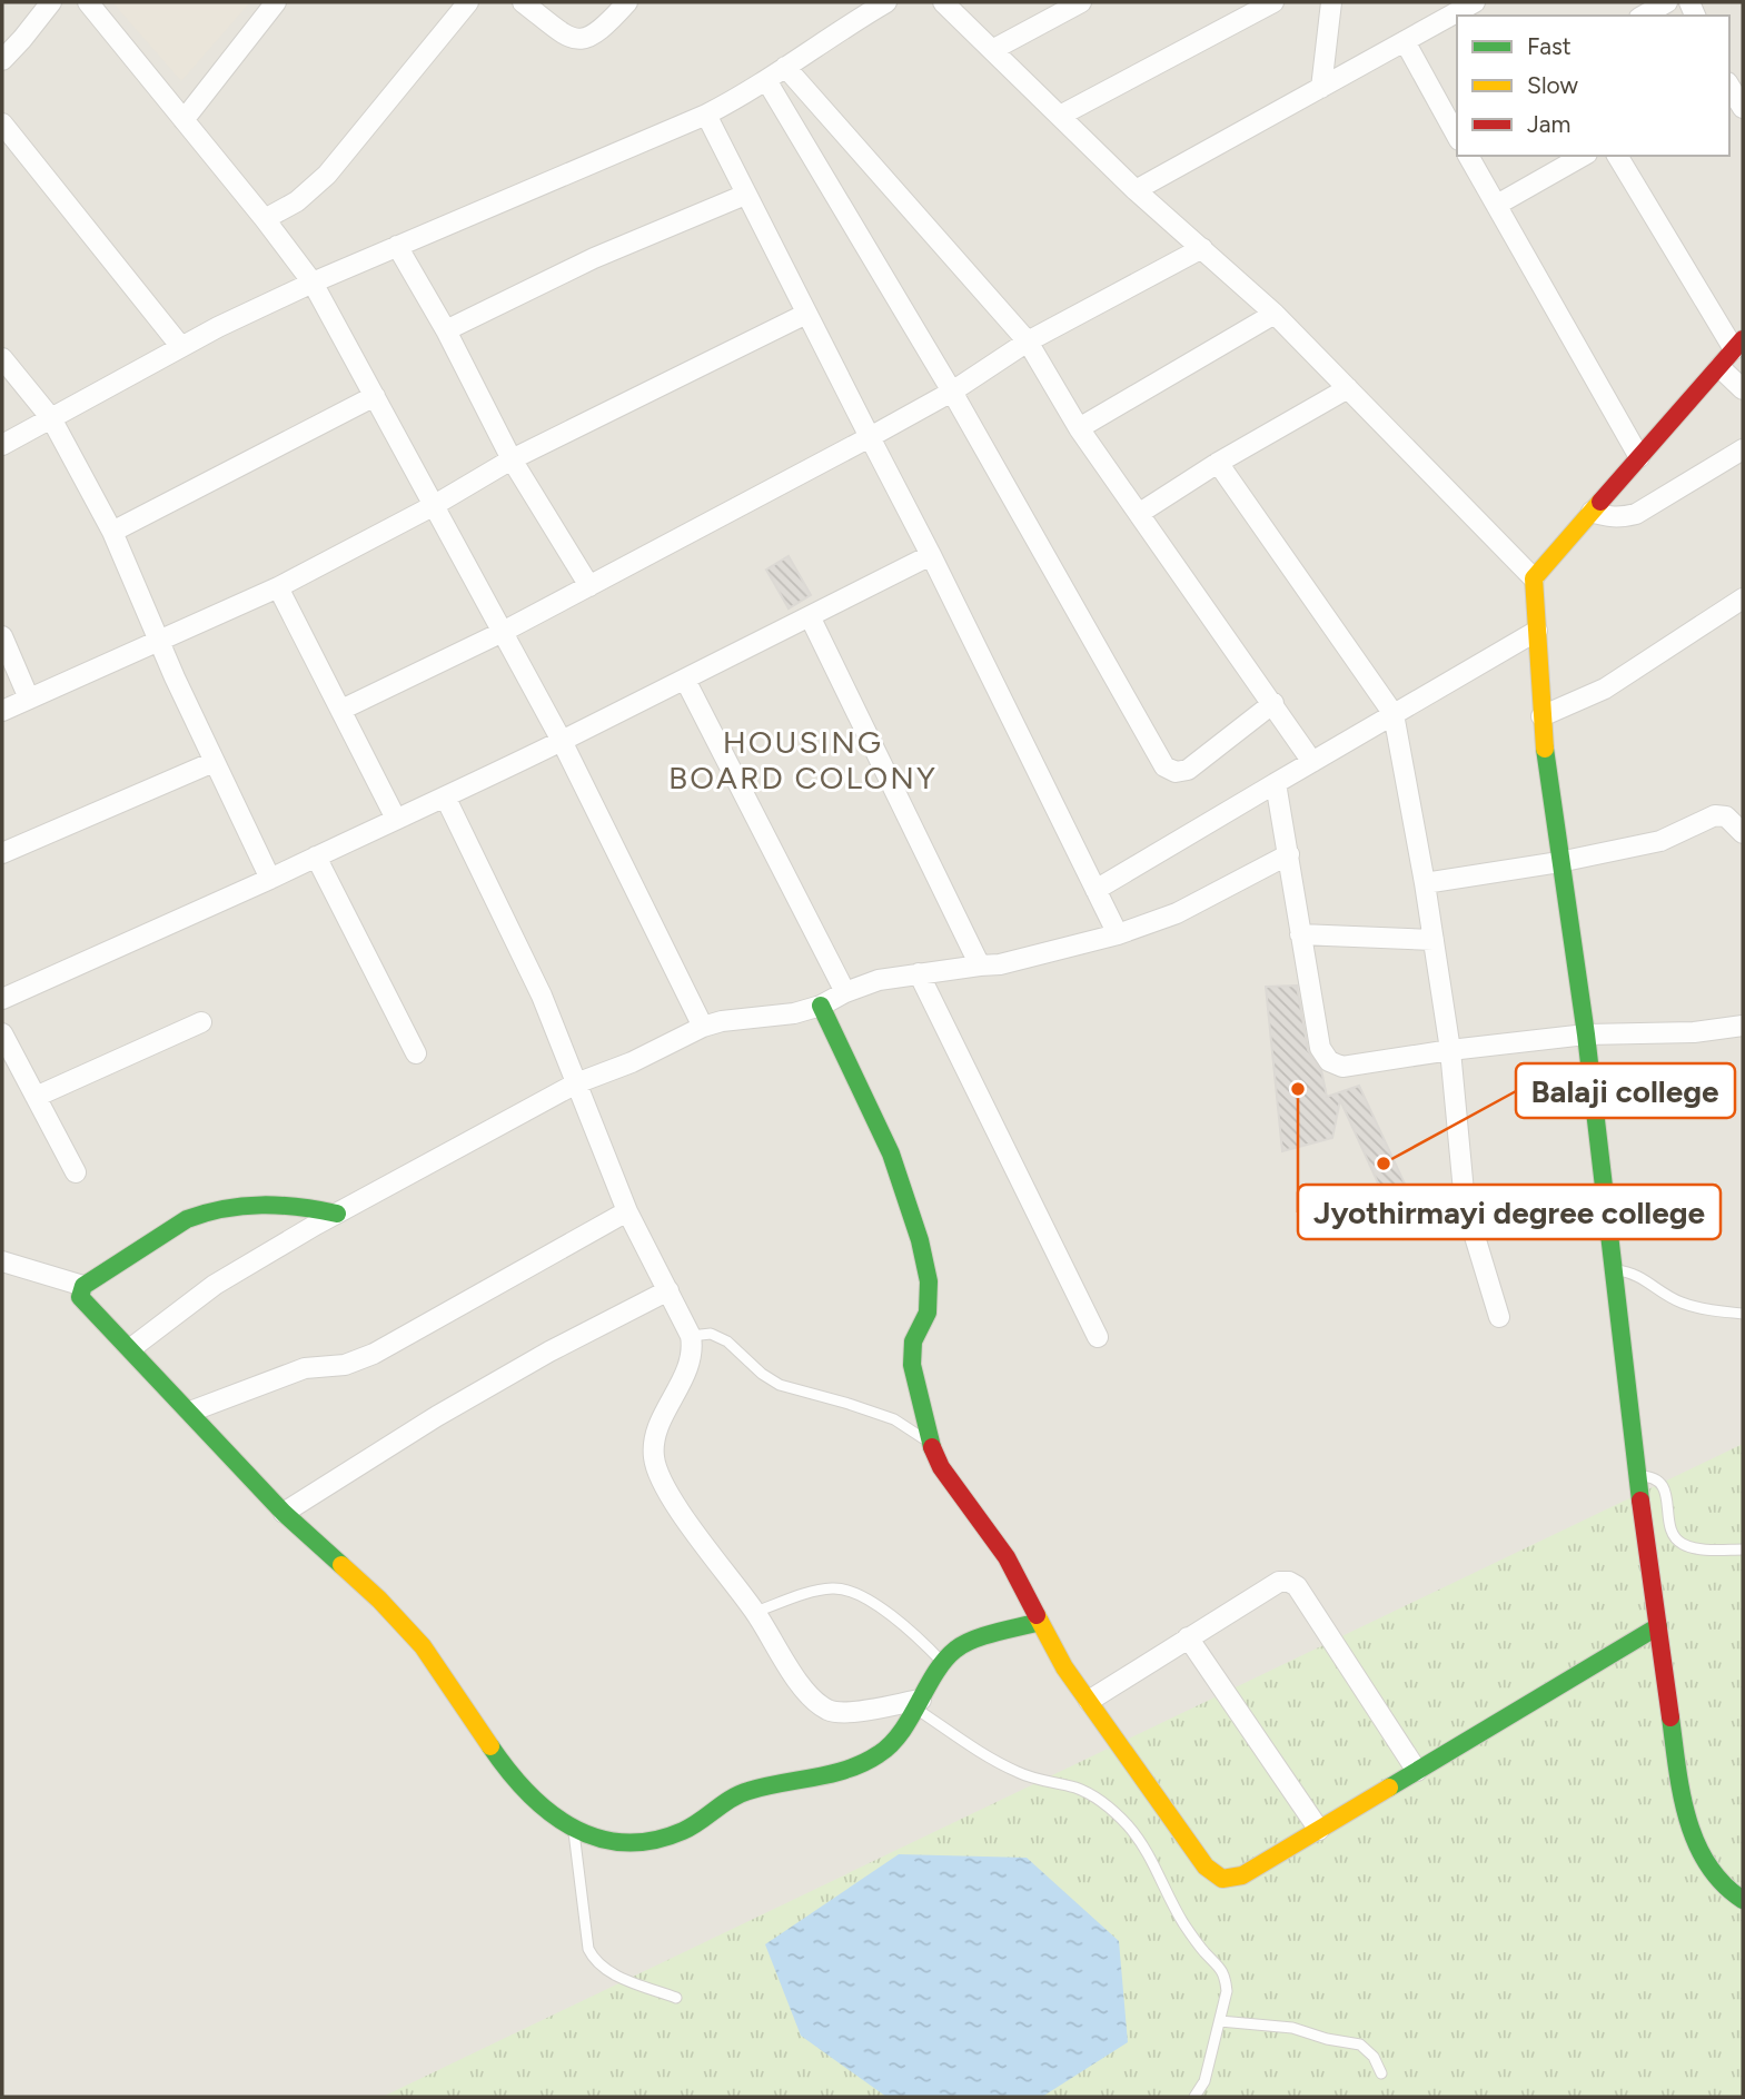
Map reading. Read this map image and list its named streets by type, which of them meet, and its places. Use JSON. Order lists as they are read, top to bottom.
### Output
{
  "districts": ["HOUSING BOARD COLONY"],
  "places": ["Jyothirmayi degree college", "Balaji college"],
  "legend": ["Fast", "Slow", "Jam"]
}
